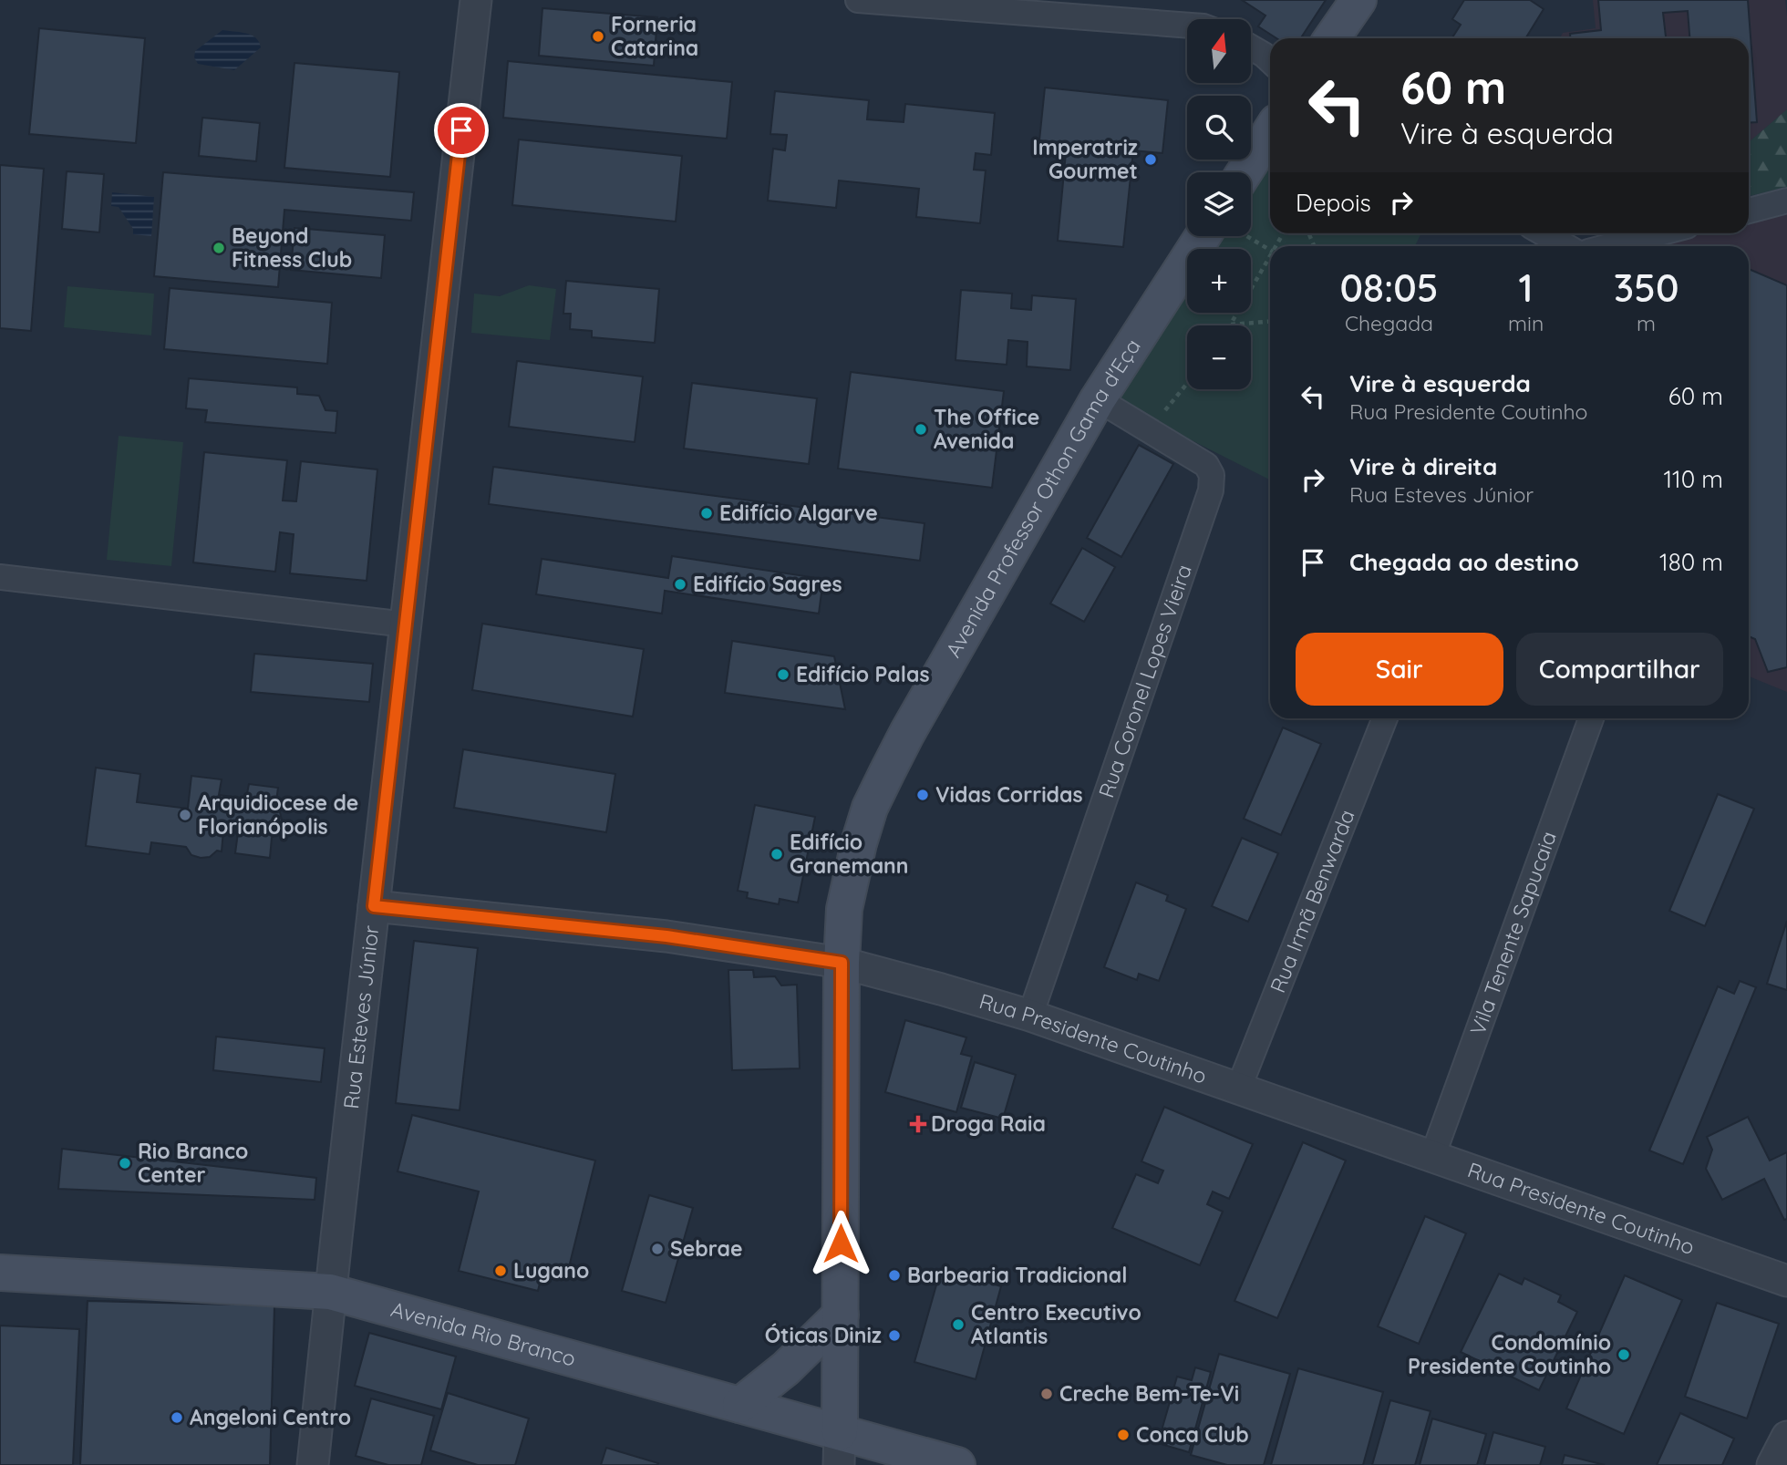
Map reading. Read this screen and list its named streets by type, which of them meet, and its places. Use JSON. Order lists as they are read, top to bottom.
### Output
{
  "streets": {
    "main road": ["Avenida Professor Othon Gama d'Eça", "Avenida Rio Branco"],
    "street": [
      "Rua Coronel Lopes Vieira",
      "Rua Irmã Benwarda",
      "Vila Tenente Sapucaia",
      "Rua Esteves Júnior",
      "Rua Presidente Coutinho"
    ]
  },
  "crossings": [
    ["Avenida Professor Othon Gama d'Eça", "Rua Coronel Lopes Vieira"],
    ["Avenida Professor Othon Gama d'Eça", "Rua Presidente Coutinho"],
    ["Avenida Professor Othon Gama d'Eça", "Avenida Rio Branco"],
    ["Rua Coronel Lopes Vieira", "Rua Presidente Coutinho"],
    ["Rua Irmã Benwarda", "Rua Presidente Coutinho"],
    ["Vila Tenente Sapucaia", "Rua Presidente Coutinho"],
    ["Rua Esteves Júnior", "Rua Presidente Coutinho"],
    ["Rua Esteves Júnior", "Avenida Rio Branco"]
  ],
  "places": {
    "other": [
      "Forneria Catarina",
      "Imperatriz Gourmet",
      "Beyond Fitness Club",
      "The Office Avenida",
      "Edifício Algarve",
      "Edifício Sagres",
      "Edifício Palas",
      "Vidas Corridas",
      "Arquidiocese de Florianópolis",
      "Edifício Granemann",
      "Rio Branco Center",
      "Sebrae",
      "Lugano",
      "Barbearia Tradicional",
      "Centro Executivo Atlantis",
      "Óticas Diniz",
      "Condomínio Presidente Coutinho",
      "Creche Bem-Te-Vi",
      "Angeloni Centro",
      "Conca Club"
    ],
    "health": ["Droga Raia"]
  },
  "north": "top",
  "page": {
    "map_buttons": ["+", "−"],
    "turn": ["60 m", "Vire à esquerda"],
    "then": "Depois",
    "eta": [
      "08:05",
      "Chegada",
      "1",
      "min",
      "350",
      "m"
    ],
    "list": [
      {
        "name": "Vire à esquerda",
        "note": "Rua Presidente Coutinho",
        "value": "60 m"
      },
      {
        "name": "Vire à direita",
        "note": "Rua Esteves Júnior",
        "value": "110 m"
      },
      {
        "name": "Chegada ao destino",
        "value": "180 m"
      }
    ],
    "buttons": ["Sair", "Compartilhar"]
  }
}
